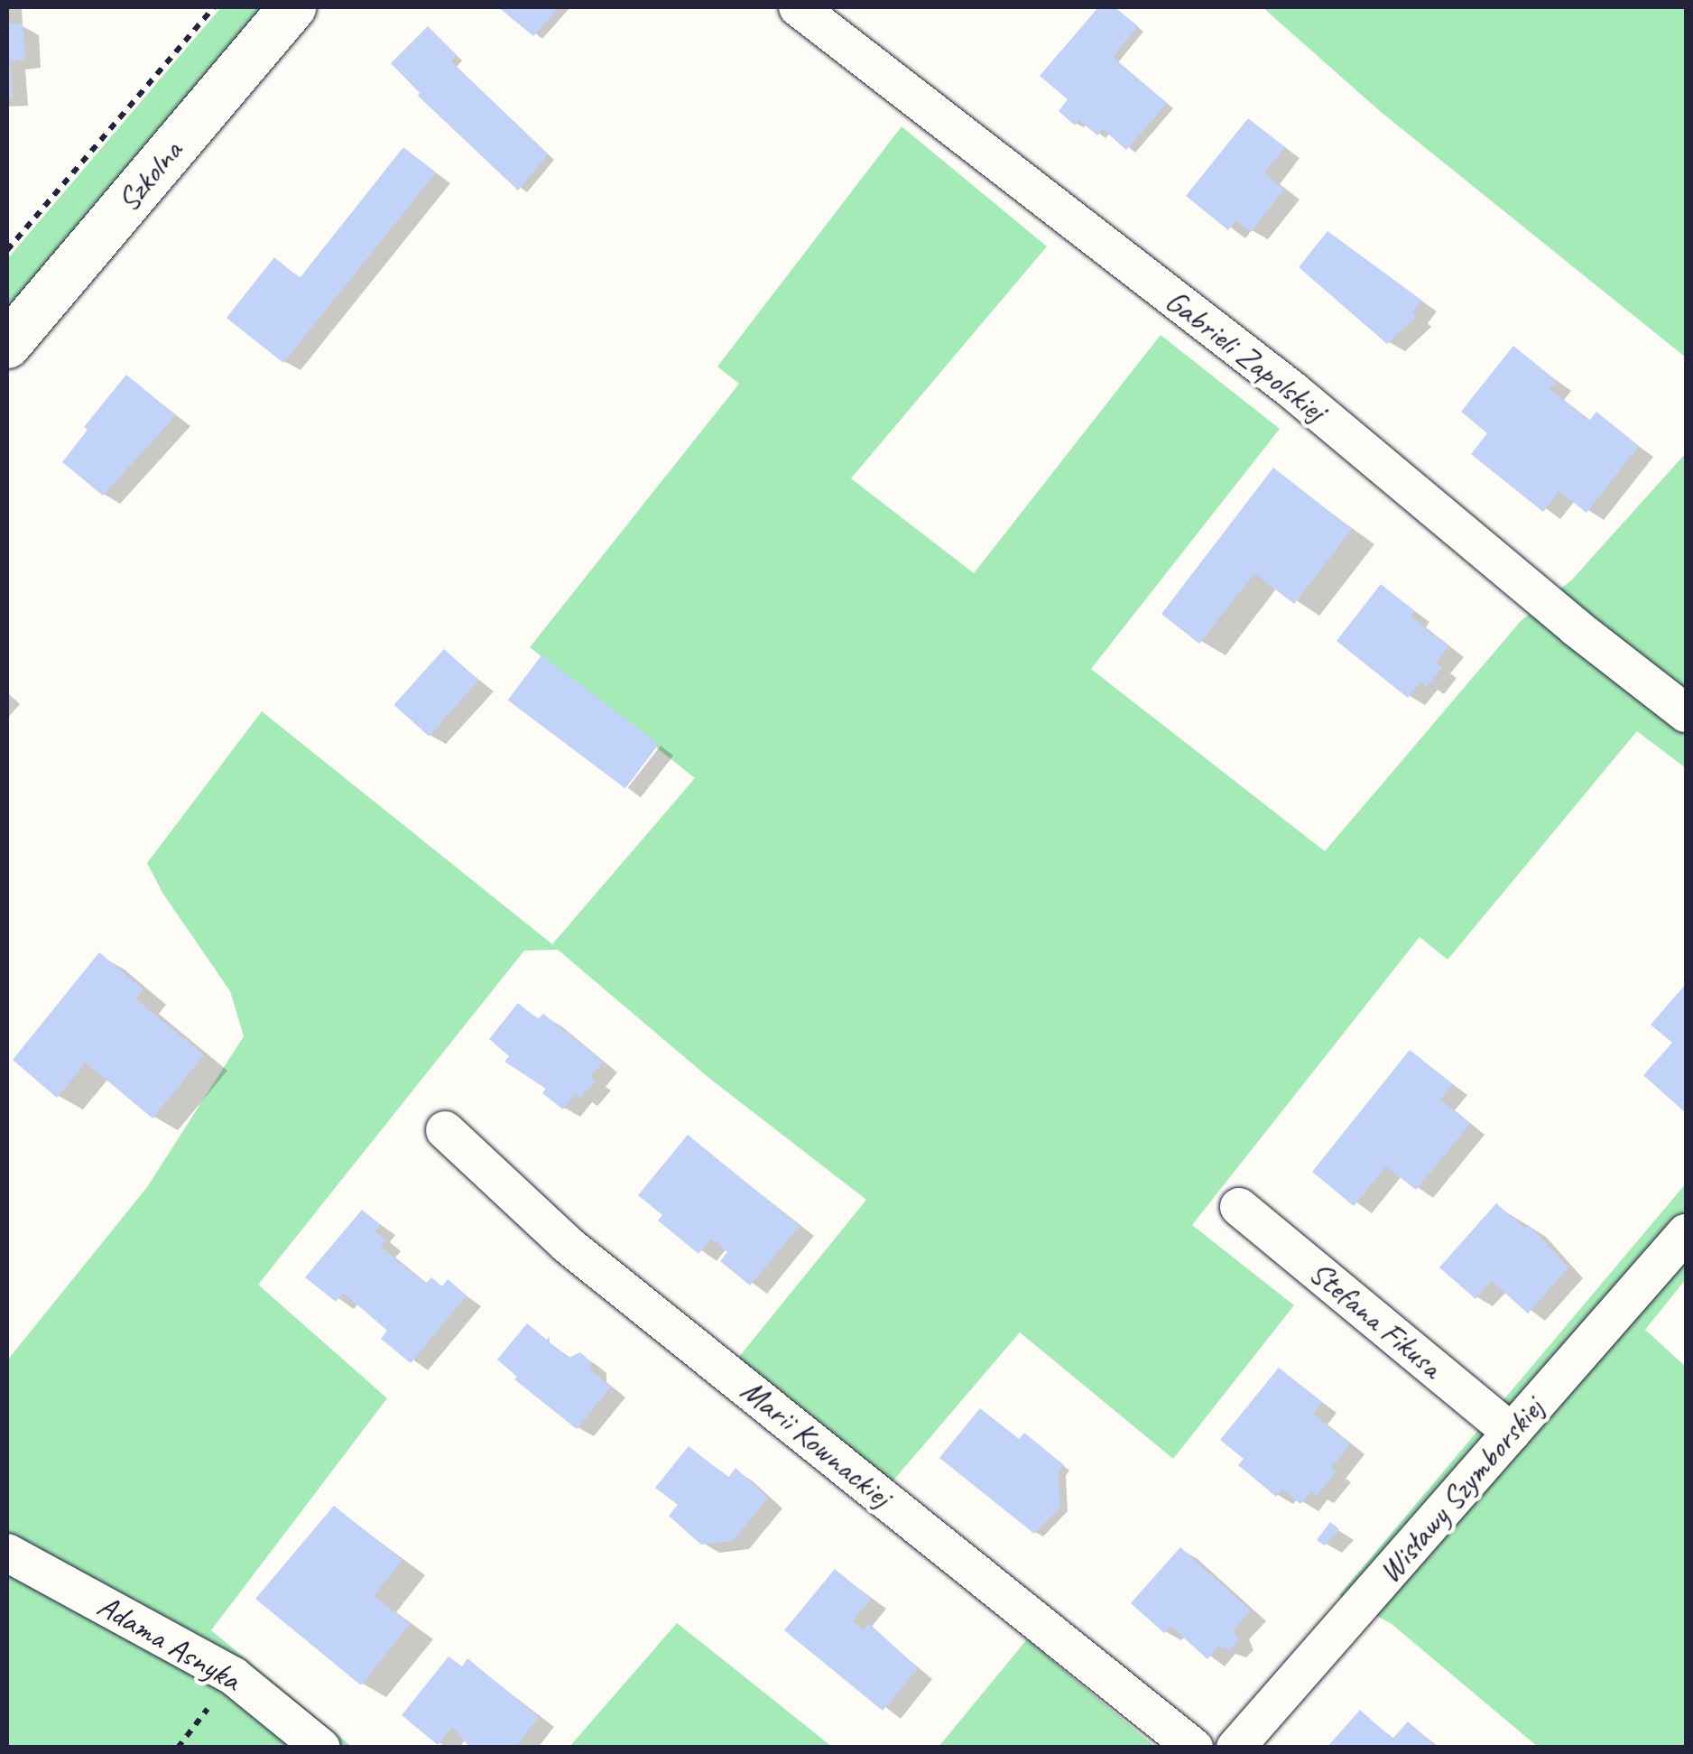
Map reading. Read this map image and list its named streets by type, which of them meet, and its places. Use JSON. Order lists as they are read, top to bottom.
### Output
{
  "streets": {
    "street": [
      "Szkolna",
      "Gabrieli Zapolskiej",
      "Stefana Fikusa",
      "Marii Kownackiej",
      "Wisławy Szymborskiej",
      "Adama Asnyka"
    ]
  },
  "crossings": [
    ["Stefana Fikusa", "Wisławy Szymborskiej"]
  ]
}
